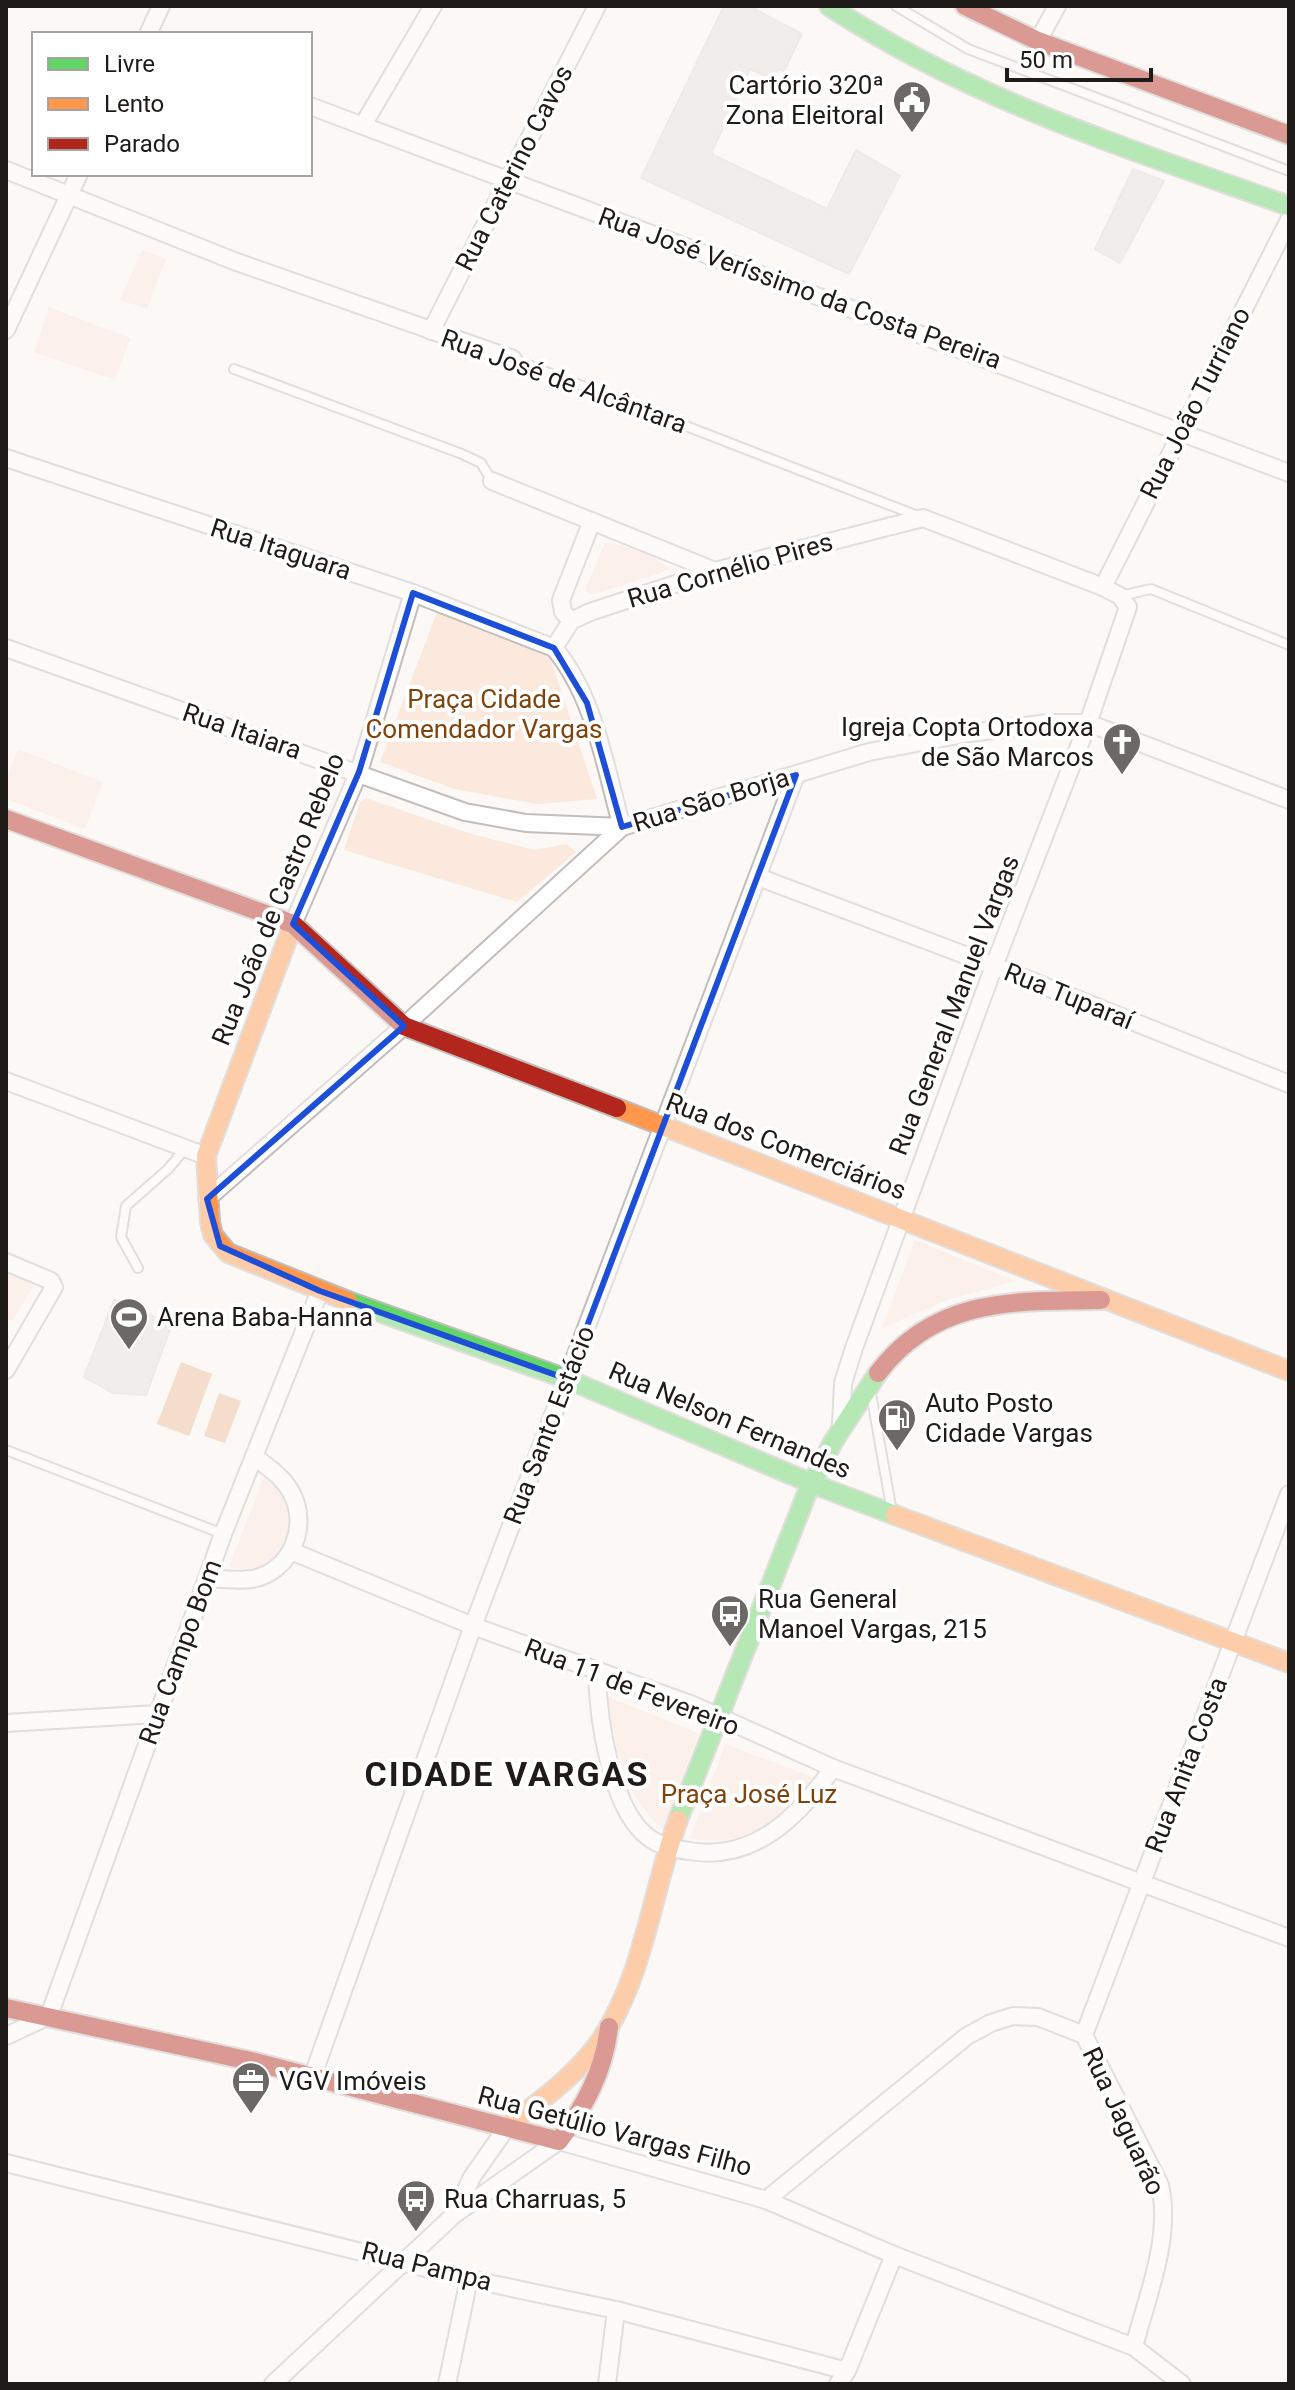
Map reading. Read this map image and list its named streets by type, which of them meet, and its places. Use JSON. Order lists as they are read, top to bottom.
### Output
{
  "streets": {
    "street": [
      "Rua Caterino Cavos",
      "Rua José Veríssimo da Costa Pereira",
      "Rua José de Alcântara",
      "Rua João Turriano",
      "Rua Itaguara",
      "Rua Cornélio Pires",
      "Rua Itaiara",
      "Rua São Borja",
      "Rua João de Castro Rebelo",
      "Rua Tuparaí",
      "Rua General Manuel Vargas",
      "Rua dos Comerciários",
      "Rua Nelson Fernandes",
      "Rua Santo Estácio",
      "Rua Campo Bom",
      "Rua 11 de Fevereiro",
      "Rua Anita Costa",
      "Rua Jaguarão",
      "Rua Getúlio Vargas Filho",
      "Rua Pampa"
    ]
  },
  "crossings": [
    ["Rua Caterino Cavos", "Rua José Veríssimo da Costa Pereira"],
    ["Rua Caterino Cavos", "Rua José de Alcântara"],
    ["Rua José Veríssimo da Costa Pereira", "Rua João Turriano"],
    ["Rua José de Alcântara", "Rua João Turriano"],
    ["Rua José de Alcântara", "Rua Cornélio Pires"],
    ["Rua José de Alcântara", "Rua General Manuel Vargas"],
    ["Rua Itaguara", "Rua João de Castro Rebelo"],
    ["Rua Itaiara", "Rua São Borja"],
    ["Rua Itaiara", "Rua João de Castro Rebelo"],
    ["Rua São Borja", "Rua General Manuel Vargas"],
    ["Rua São Borja", "Rua dos Comerciários"],
    ["Rua São Borja", "Rua Nelson Fernandes"],
    ["Rua São Borja", "Rua Santo Estácio"],
    ["Rua João de Castro Rebelo", "Rua dos Comerciários"],
    ["Rua João de Castro Rebelo", "Rua Nelson Fernandes"],
    ["Rua Tuparaí", "Rua General Manuel Vargas"],
    ["Rua Tuparaí", "Rua Santo Estácio"],
    ["Rua General Manuel Vargas", "Rua dos Comerciários"],
    ["Rua dos Comerciários", "Rua Santo Estácio"],
    ["Rua Nelson Fernandes", "Rua Santo Estácio"],
    ["Rua Nelson Fernandes", "Rua Campo Bom"],
    ["Rua Nelson Fernandes", "Rua Anita Costa"],
    ["Rua Santo Estácio", "Rua 11 de Fevereiro"],
    ["Rua Santo Estácio", "Rua Getúlio Vargas Filho"],
    ["Rua Campo Bom", "Rua Getúlio Vargas Filho"],
    ["Rua 11 de Fevereiro", "Rua Anita Costa"],
    ["Rua Anita Costa", "Rua Jaguarão"],
    ["Rua Jaguarão", "Rua Getúlio Vargas Filho"]
  ],
  "districts": ["CIDADE VARGAS"],
  "parks": ["Praça Cidade Comendador Vargas", "Praça José Luz"],
  "places": {
    "public building": ["Cartório 320ª Zona Eleitoral"],
    "church": ["Igreja Copta Ortodoxa de São Marcos"],
    "sports": ["Arena Baba-Hanna"],
    "fuel station": ["Auto Posto Cidade Vargas"],
    "bus stop": ["Rua General Manoel Vargas, 215", "Rua Charruas, 5"],
    "office": ["VGV Imóveis"]
  },
  "legend": ["Livre", "Lento", "Parado"],
  "scale_bar": "50 m"
}
